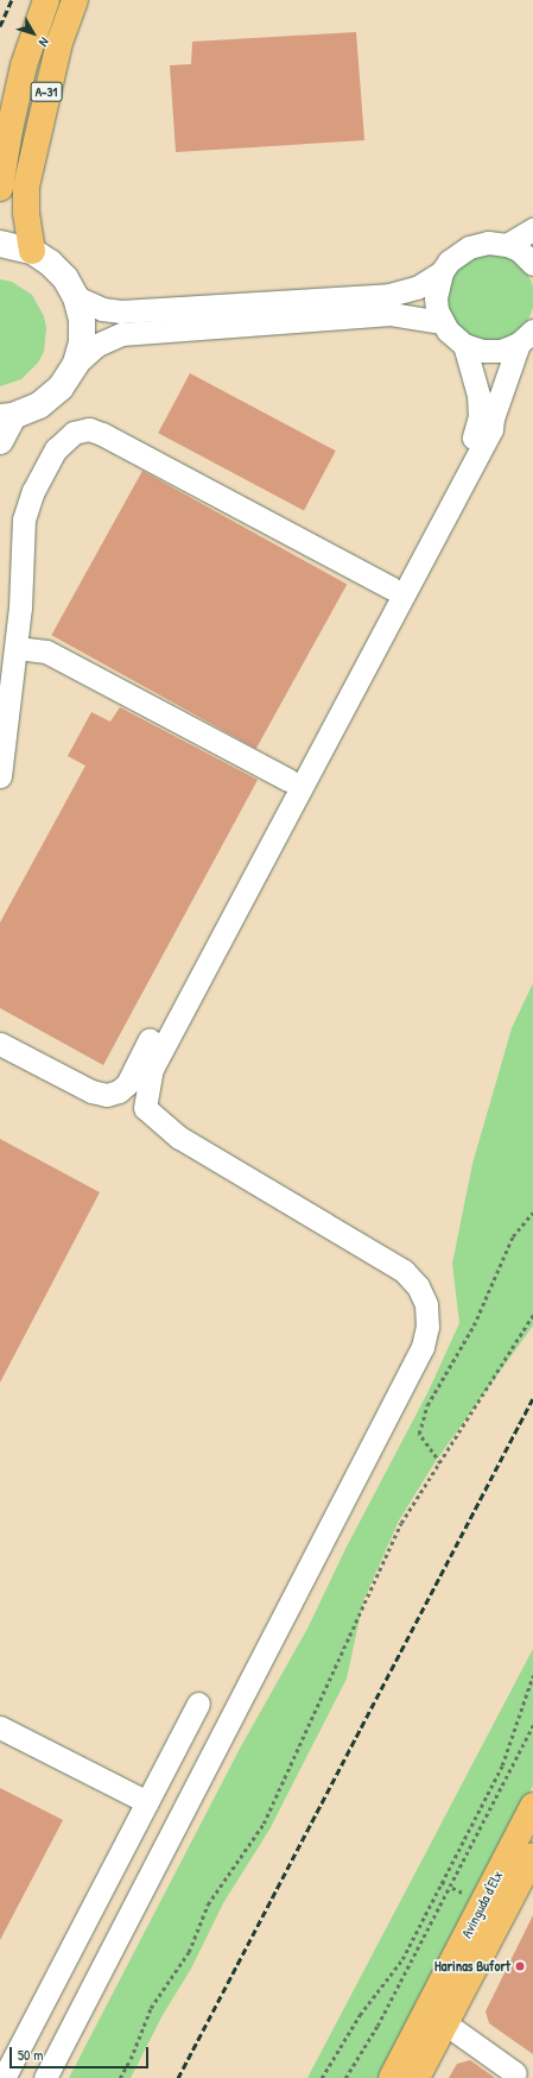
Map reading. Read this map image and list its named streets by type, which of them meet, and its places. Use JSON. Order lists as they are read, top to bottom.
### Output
{
  "streets": {
    "main road": ["A-31", "Avinguda d'Elx"]
  },
  "places": ["Harinas Bufort"],
  "scale_bar": "50 m",
  "north": "bottom right"
}
